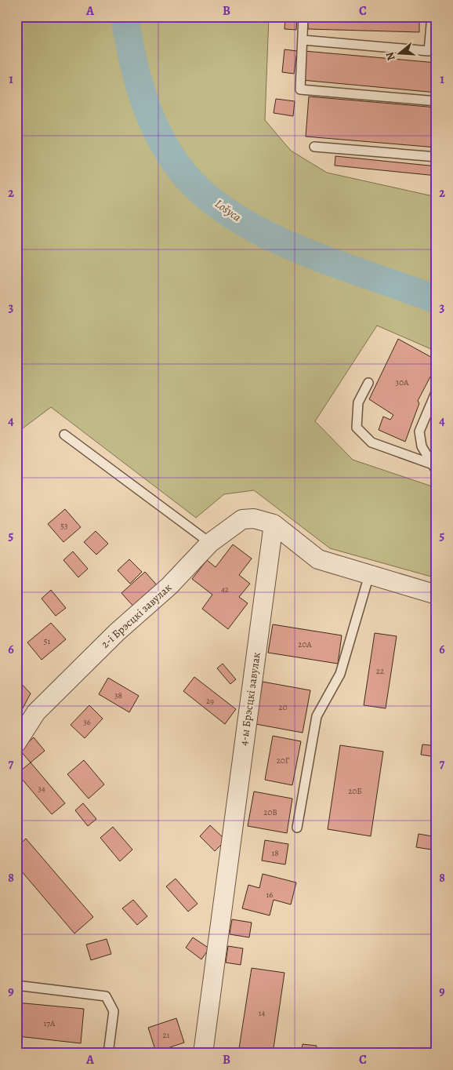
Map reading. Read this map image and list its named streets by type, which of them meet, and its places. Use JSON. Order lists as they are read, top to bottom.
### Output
{
  "streets": {
    "street": ["2-і Брэсцкі завулак", "4-ы Брэсцкі завулак"]
  },
  "crossings": [
    ["2-і Брэсцкі завулак", "4-ы Брэсцкі завулак"]
  ],
  "water": ["Lošyca"],
  "house_numbers": [
    "30А",
    "53",
    "42",
    "51",
    "20А",
    "22",
    "38",
    "29",
    "20",
    "36",
    "20Г",
    "34",
    "20Б",
    "20В",
    "18",
    "16",
    "14",
    "17А",
    "21"
  ],
  "north": "left",
  "grid": {
    "columns": ["A", "B", "C"],
    "rows": [
      "1",
      "2",
      "3",
      "4",
      "5",
      "6",
      "7",
      "8",
      "9"
    ]
  }
}
